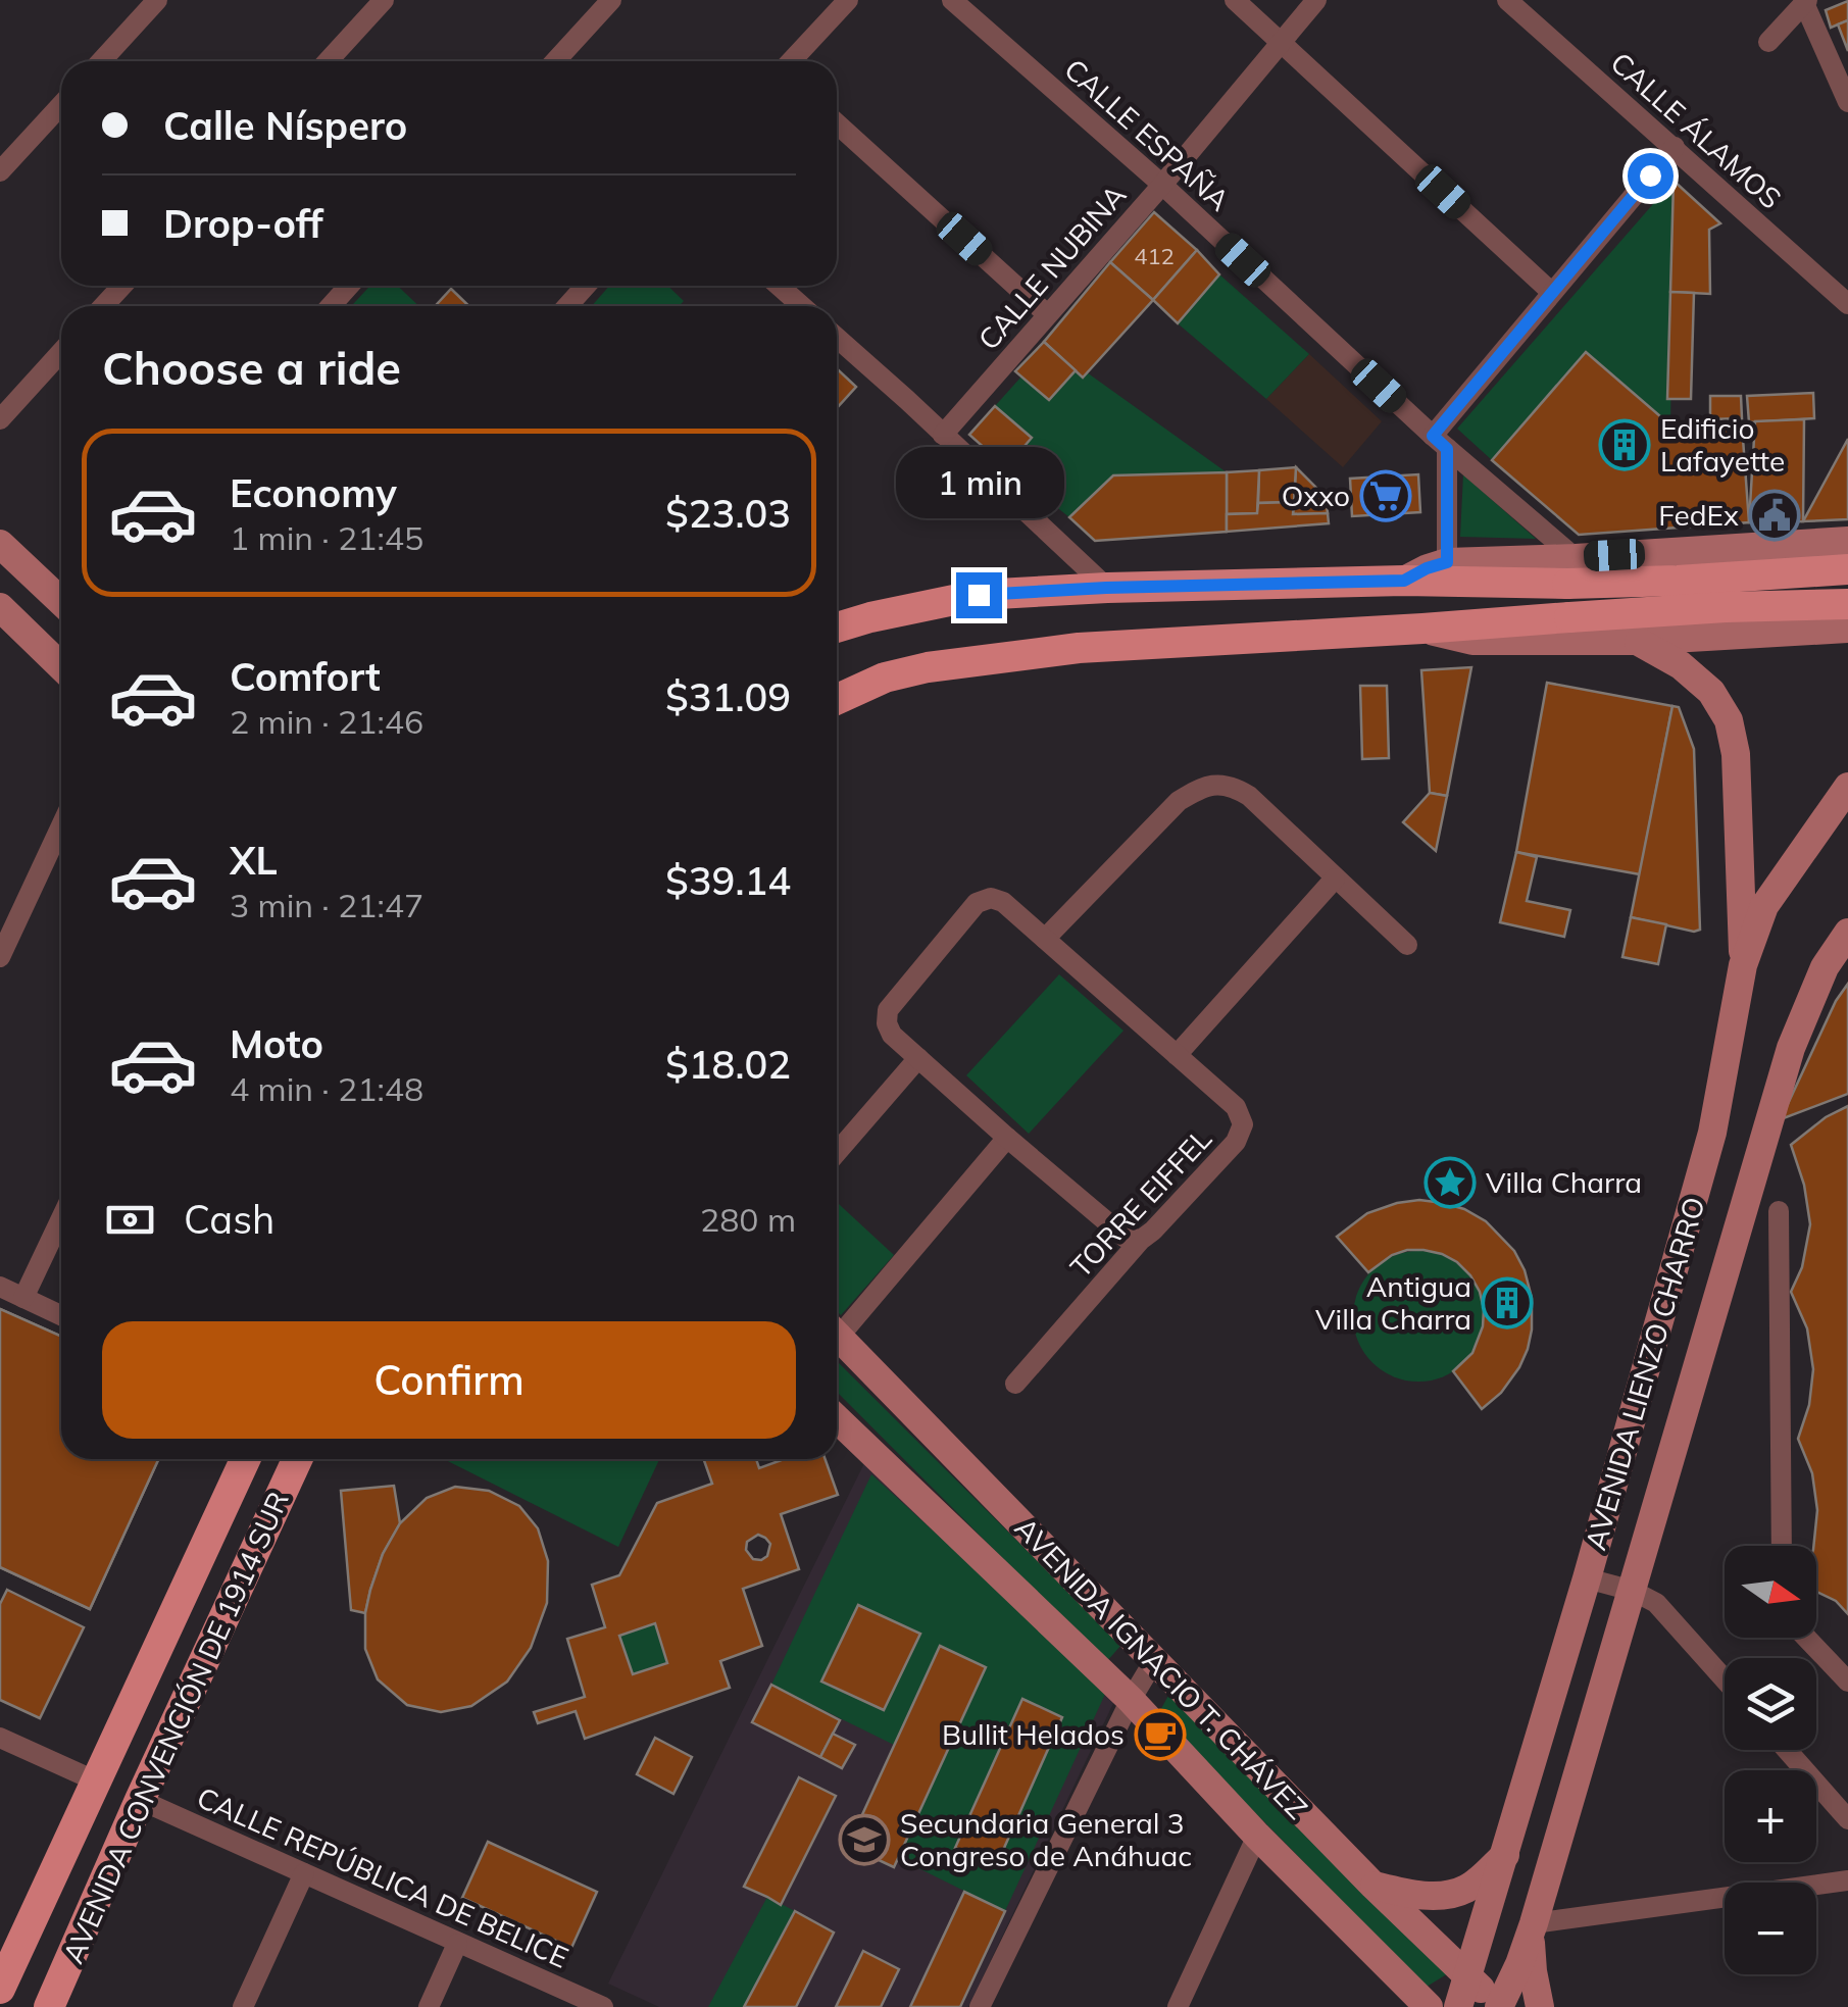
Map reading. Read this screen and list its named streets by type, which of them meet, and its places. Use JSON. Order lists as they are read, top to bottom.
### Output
{
  "streets": {
    "main road": ["AVENIDA CONVENCIÓN DE 1914 SUR"],
    "street": [
      "CALLE ÁLAMOS",
      "CALLE ESPAÑA",
      "CALLE NUBINA",
      "TORRE EIFFEL",
      "AVENIDA LIENZO CHARRO",
      "AVENIDA IGNACIO T. CHÁVEZ",
      "CALLE REPÚBLICA DE BELICE"
    ]
  },
  "crossings": [
    ["CALLE ESPAÑA", "CALLE NUBINA"],
    ["AVENIDA LIENZO CHARRO", "AVENIDA IGNACIO T. CHÁVEZ"],
    ["AVENIDA CONVENCIÓN DE 1914 SUR", "CALLE REPÚBLICA DE BELICE"]
  ],
  "places": {
    "building": ["Edificio Lafayette", "Antigua Villa Charra"],
    "supermarket": ["Oxxo"],
    "public building": ["FedEx"],
    "place": ["Villa Charra"],
    "cafe": ["Bullit Helados"],
    "school or university": ["Secundaria General 3 Congreso de Anáhuac"]
  },
  "house_numbers": ["412"],
  "north": "right",
  "page": {
    "banner": ["Calle Níspero", "Drop-off"],
    "heading": "Choose a ride",
    "list": [
      {
        "name": "Economy",
        "note": "1 min · 21:45",
        "value": "$23.03"
      },
      {
        "name": "Comfort",
        "note": "2 min · 21:46",
        "value": "$31.09"
      },
      {
        "name": "XL",
        "note": "3 min · 21:47",
        "value": "$39.14"
      },
      {
        "name": "Moto",
        "note": "4 min · 21:48",
        "value": "$18.02"
      }
    ],
    "bubble": "1 min",
    "pay": ["Cash", "280 m"],
    "buttons": "Confirm",
    "map_buttons": ["+", "−"]
  }
}
